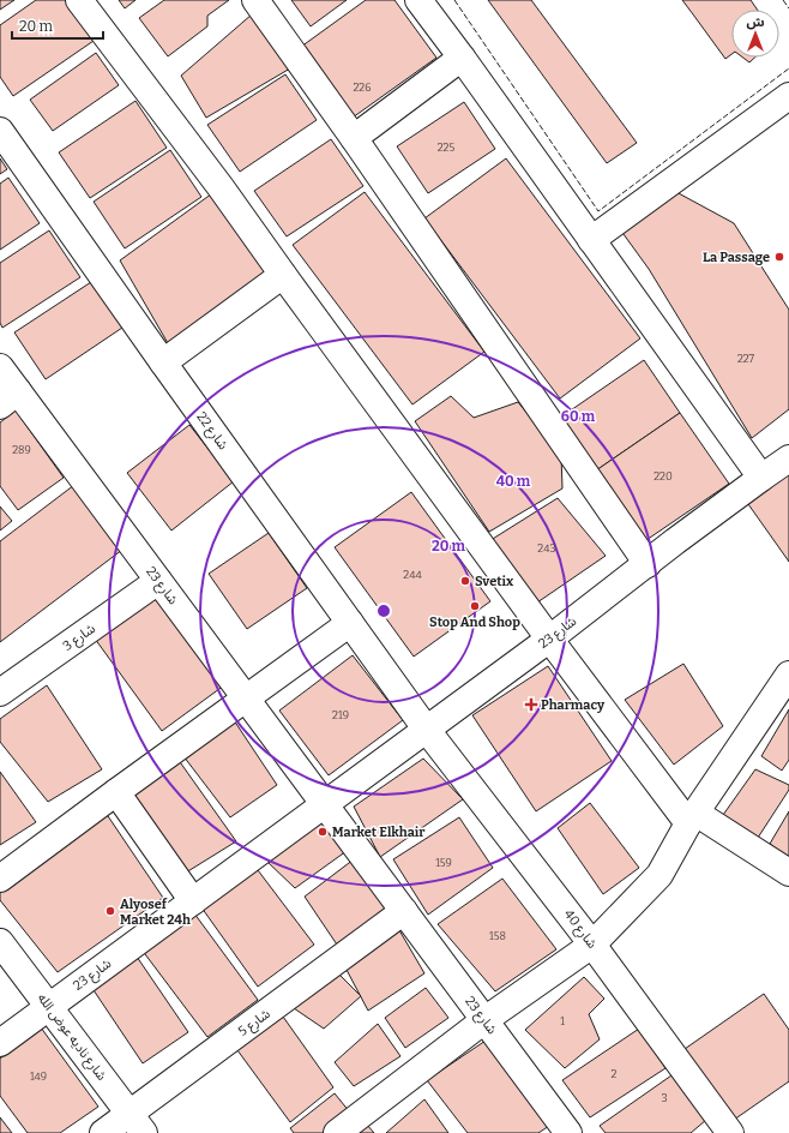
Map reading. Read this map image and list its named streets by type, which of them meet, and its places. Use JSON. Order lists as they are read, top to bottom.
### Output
{
  "streets": {
    "street": [
      "شارع 22",
      "شارع 23",
      "شارع 3",
      "شارع 40",
      "شارع 5",
      "شارع ناديه عوض الله"
    ]
  },
  "crossings": [
    ["شارع 22", "شارع 23"],
    ["شارع 22", "شارع 40"],
    ["شارع 23", "شارع 3"],
    ["شارع 23", "شارع 40"],
    ["شارع 23", "شارع 5"],
    ["شارع 23", "شارع ناديه عوض الله"],
    ["شارع 5", "شارع ناديه عوض الله"]
  ],
  "places": {
    "other": [
      "La Passage",
      "Svetix",
      "Stop And Shop",
      "Market Elkhair",
      "Alyosef Market 24h"
    ],
    "health": ["Pharmacy"]
  },
  "house_numbers": [
    "226",
    "225",
    "227",
    "289",
    "220",
    "243",
    "244",
    "219",
    "159",
    "158",
    "1",
    "2",
    "149",
    "3"
  ],
  "scale_bar": "20 m",
  "north": "top",
  "rings": ["60 m", "40 m", "20 m"]
}
